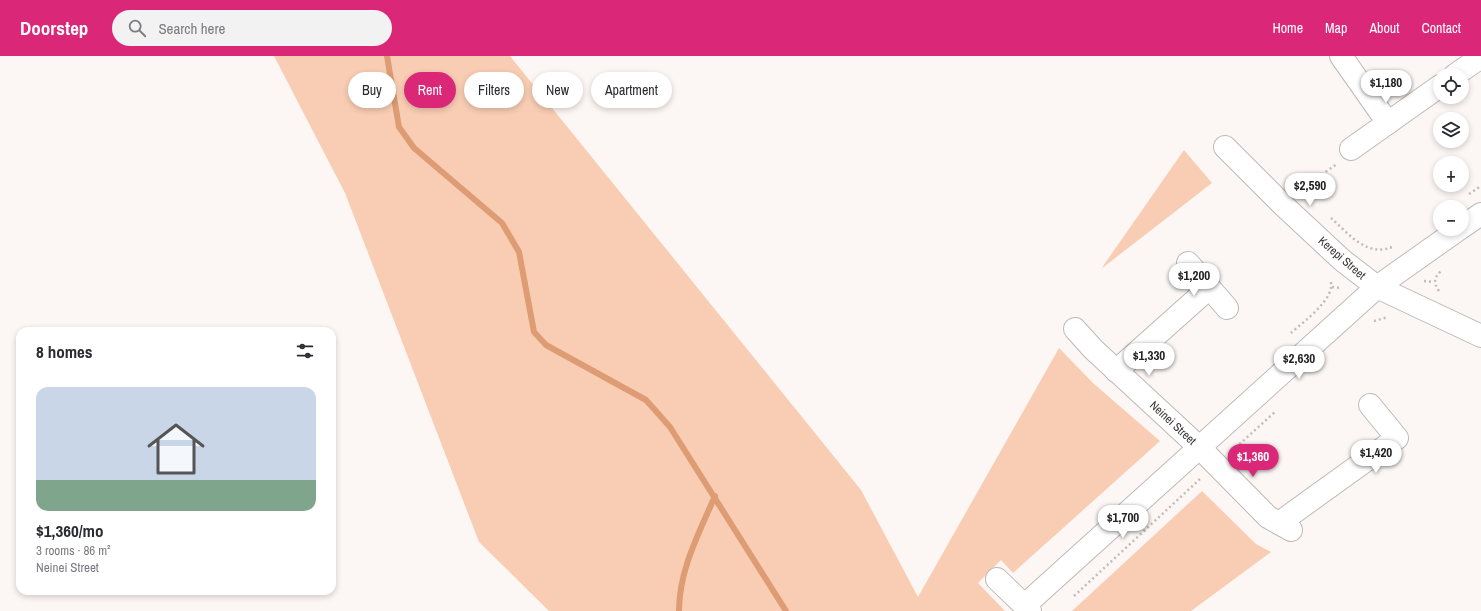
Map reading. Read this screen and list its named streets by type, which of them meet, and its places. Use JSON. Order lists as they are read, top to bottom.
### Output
{
  "streets": {
    "street": ["Kerepi Street", "Neinei Street"]
  },
  "page": {
    "header": "Doorstep",
    "search": "Search here",
    "nav": [
      "Home",
      "Map",
      "About",
      "Contact"
    ],
    "map_buttons": ["+", "−"],
    "price": [
      "$1,180",
      "$2,590",
      "$1,200",
      "$1,330",
      "$2,630",
      "$1,420",
      "$1,360",
      "$1,700"
    ],
    "chip": [
      "Buy",
      "Rent",
      "Filters",
      "New",
      "Apartment"
    ],
    "heading": "8 homes",
    "list": [
      {
        "name": "$1,360/mo",
        "note": "3 rooms · 86 m² · Neinei Street"
      }
    ]
  }
}
